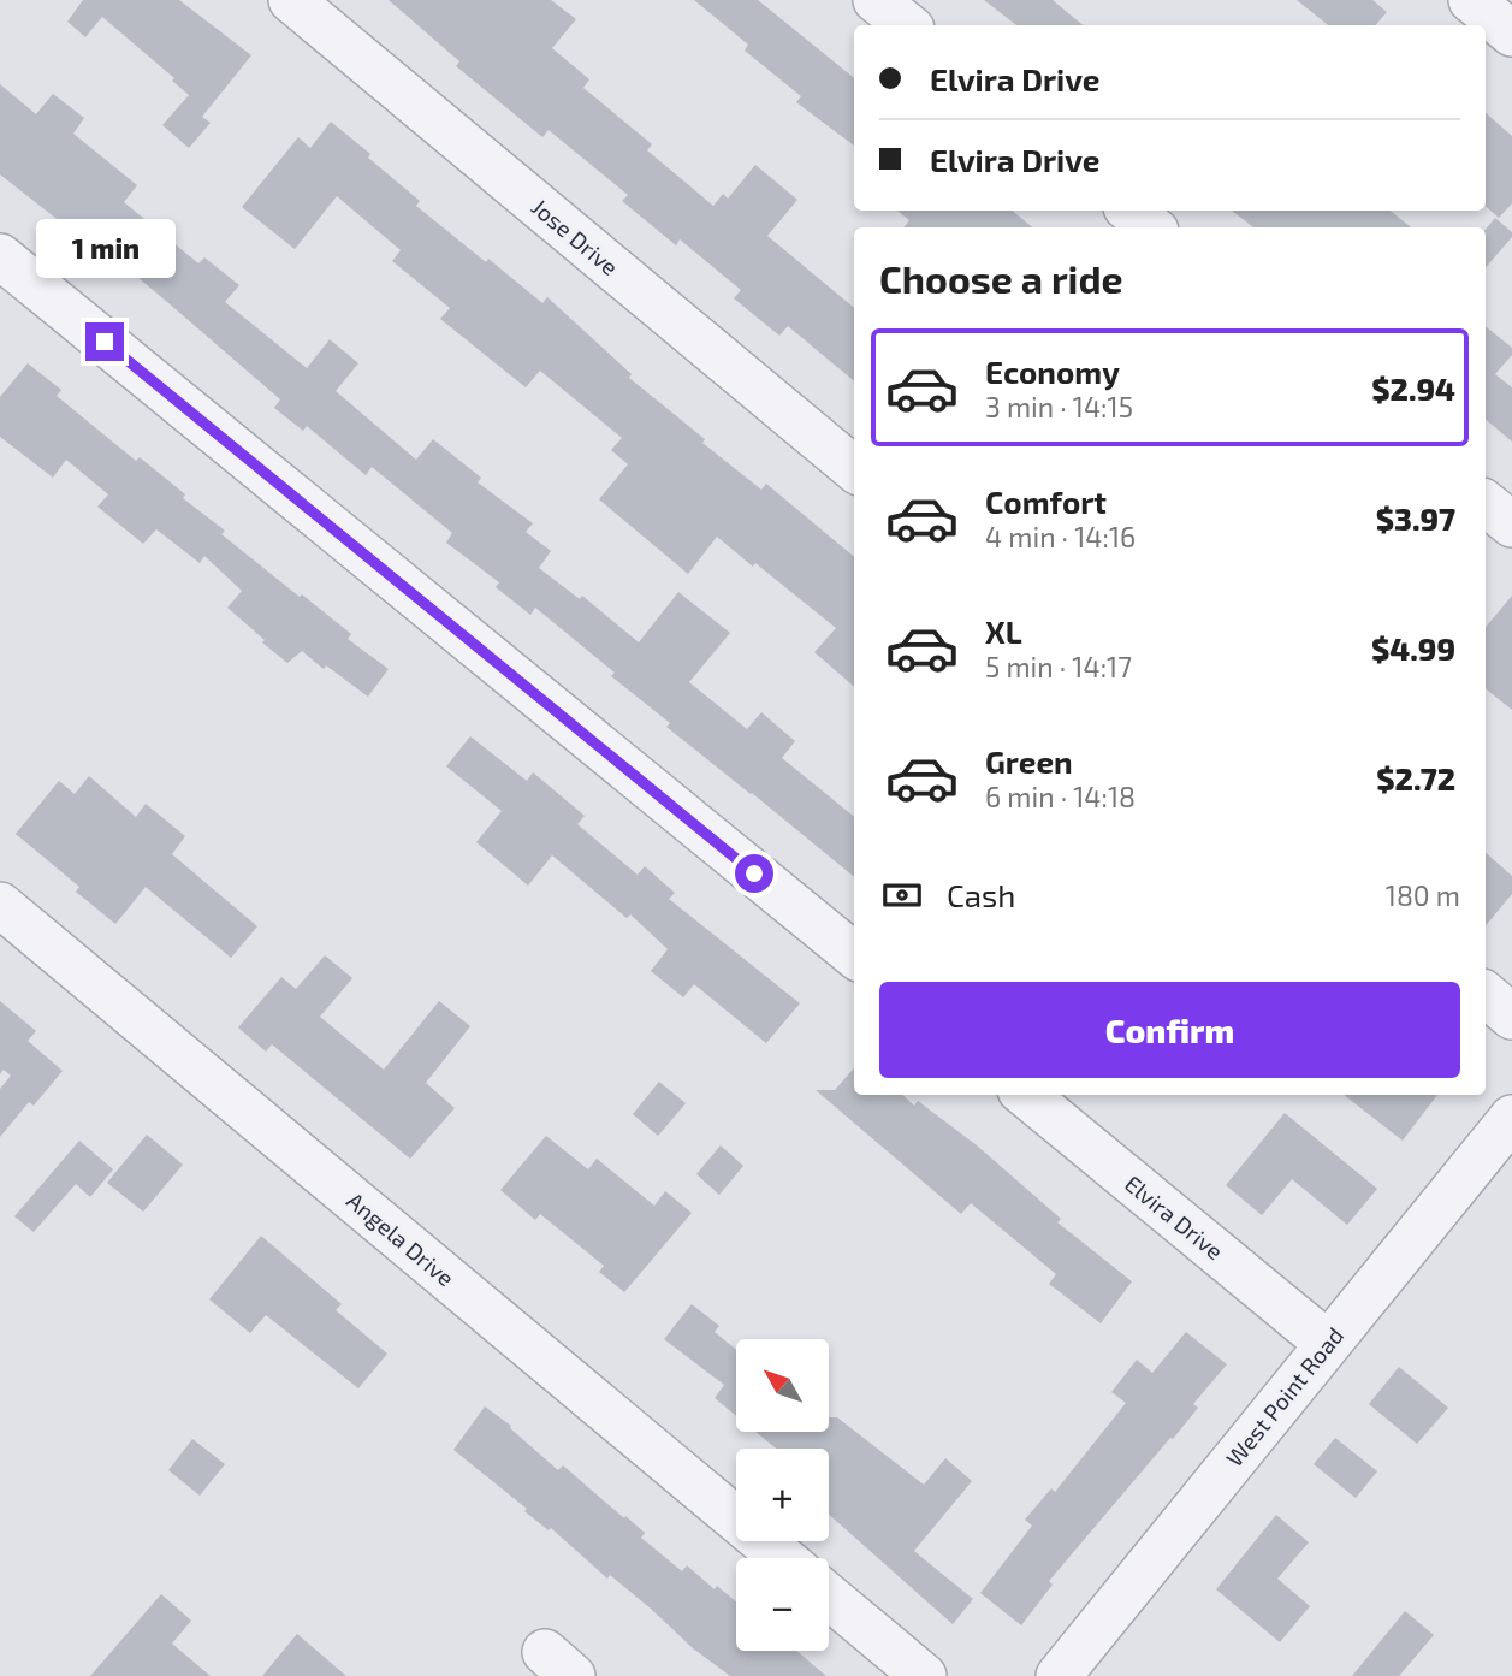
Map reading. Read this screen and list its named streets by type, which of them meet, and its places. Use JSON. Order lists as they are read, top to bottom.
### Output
{
  "streets": {
    "street": [
      "Jose Drive",
      "Elvira Drive",
      "Angela Drive",
      "West Point Road"
    ]
  },
  "crossings": [
    ["Elvira Drive", "West Point Road"]
  ],
  "north": "top left",
  "page": {
    "banner": ["Elvira Drive", "Elvira Drive"],
    "bubble": "1 min",
    "heading": "Choose a ride",
    "list": [
      {
        "name": "Economy",
        "note": "3 min · 14:15",
        "value": "$2.94"
      },
      {
        "name": "Comfort",
        "note": "4 min · 14:16",
        "value": "$3.97"
      },
      {
        "name": "XL",
        "note": "5 min · 14:17",
        "value": "$4.99"
      },
      {
        "name": "Green",
        "note": "6 min · 14:18",
        "value": "$2.72"
      }
    ],
    "pay": ["Cash", "180 m"],
    "buttons": "Confirm",
    "map_buttons": ["+", "−"]
  }
}
